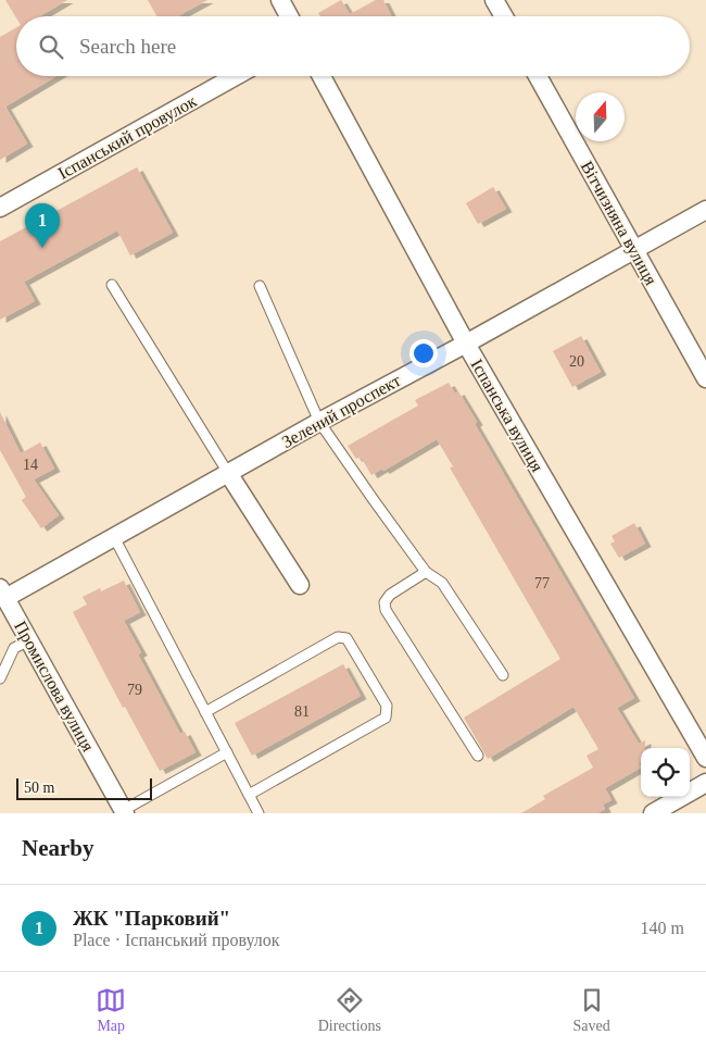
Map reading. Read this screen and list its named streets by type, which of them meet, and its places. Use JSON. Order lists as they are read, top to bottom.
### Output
{
  "streets": {
    "street": [
      "Іспанський провулок",
      "Вітчизняна вулиця",
      "Зелений проспект",
      "Іспанська вулиця",
      "Промислова вулиця"
    ]
  },
  "crossings": [
    ["Вітчизняна вулиця", "Зелений проспект"],
    ["Зелений проспект", "Іспанська вулиця"],
    ["Зелений проспект", "Промислова вулиця"]
  ],
  "house_numbers": [
    "20",
    "14",
    "77",
    "79",
    "81"
  ],
  "scale_bar": "50 m",
  "north": "top",
  "page": {
    "search": "Search here",
    "pins": "1",
    "scale": "50 m",
    "heading": "Nearby",
    "list": [
      {
        "mark": "1",
        "name": "ЖК \"Парковий\"",
        "note": "Place · Іспанський провулок",
        "value": "140 m"
      }
    ],
    "nav": ["Map", "Directions", "Saved"]
  }
}
